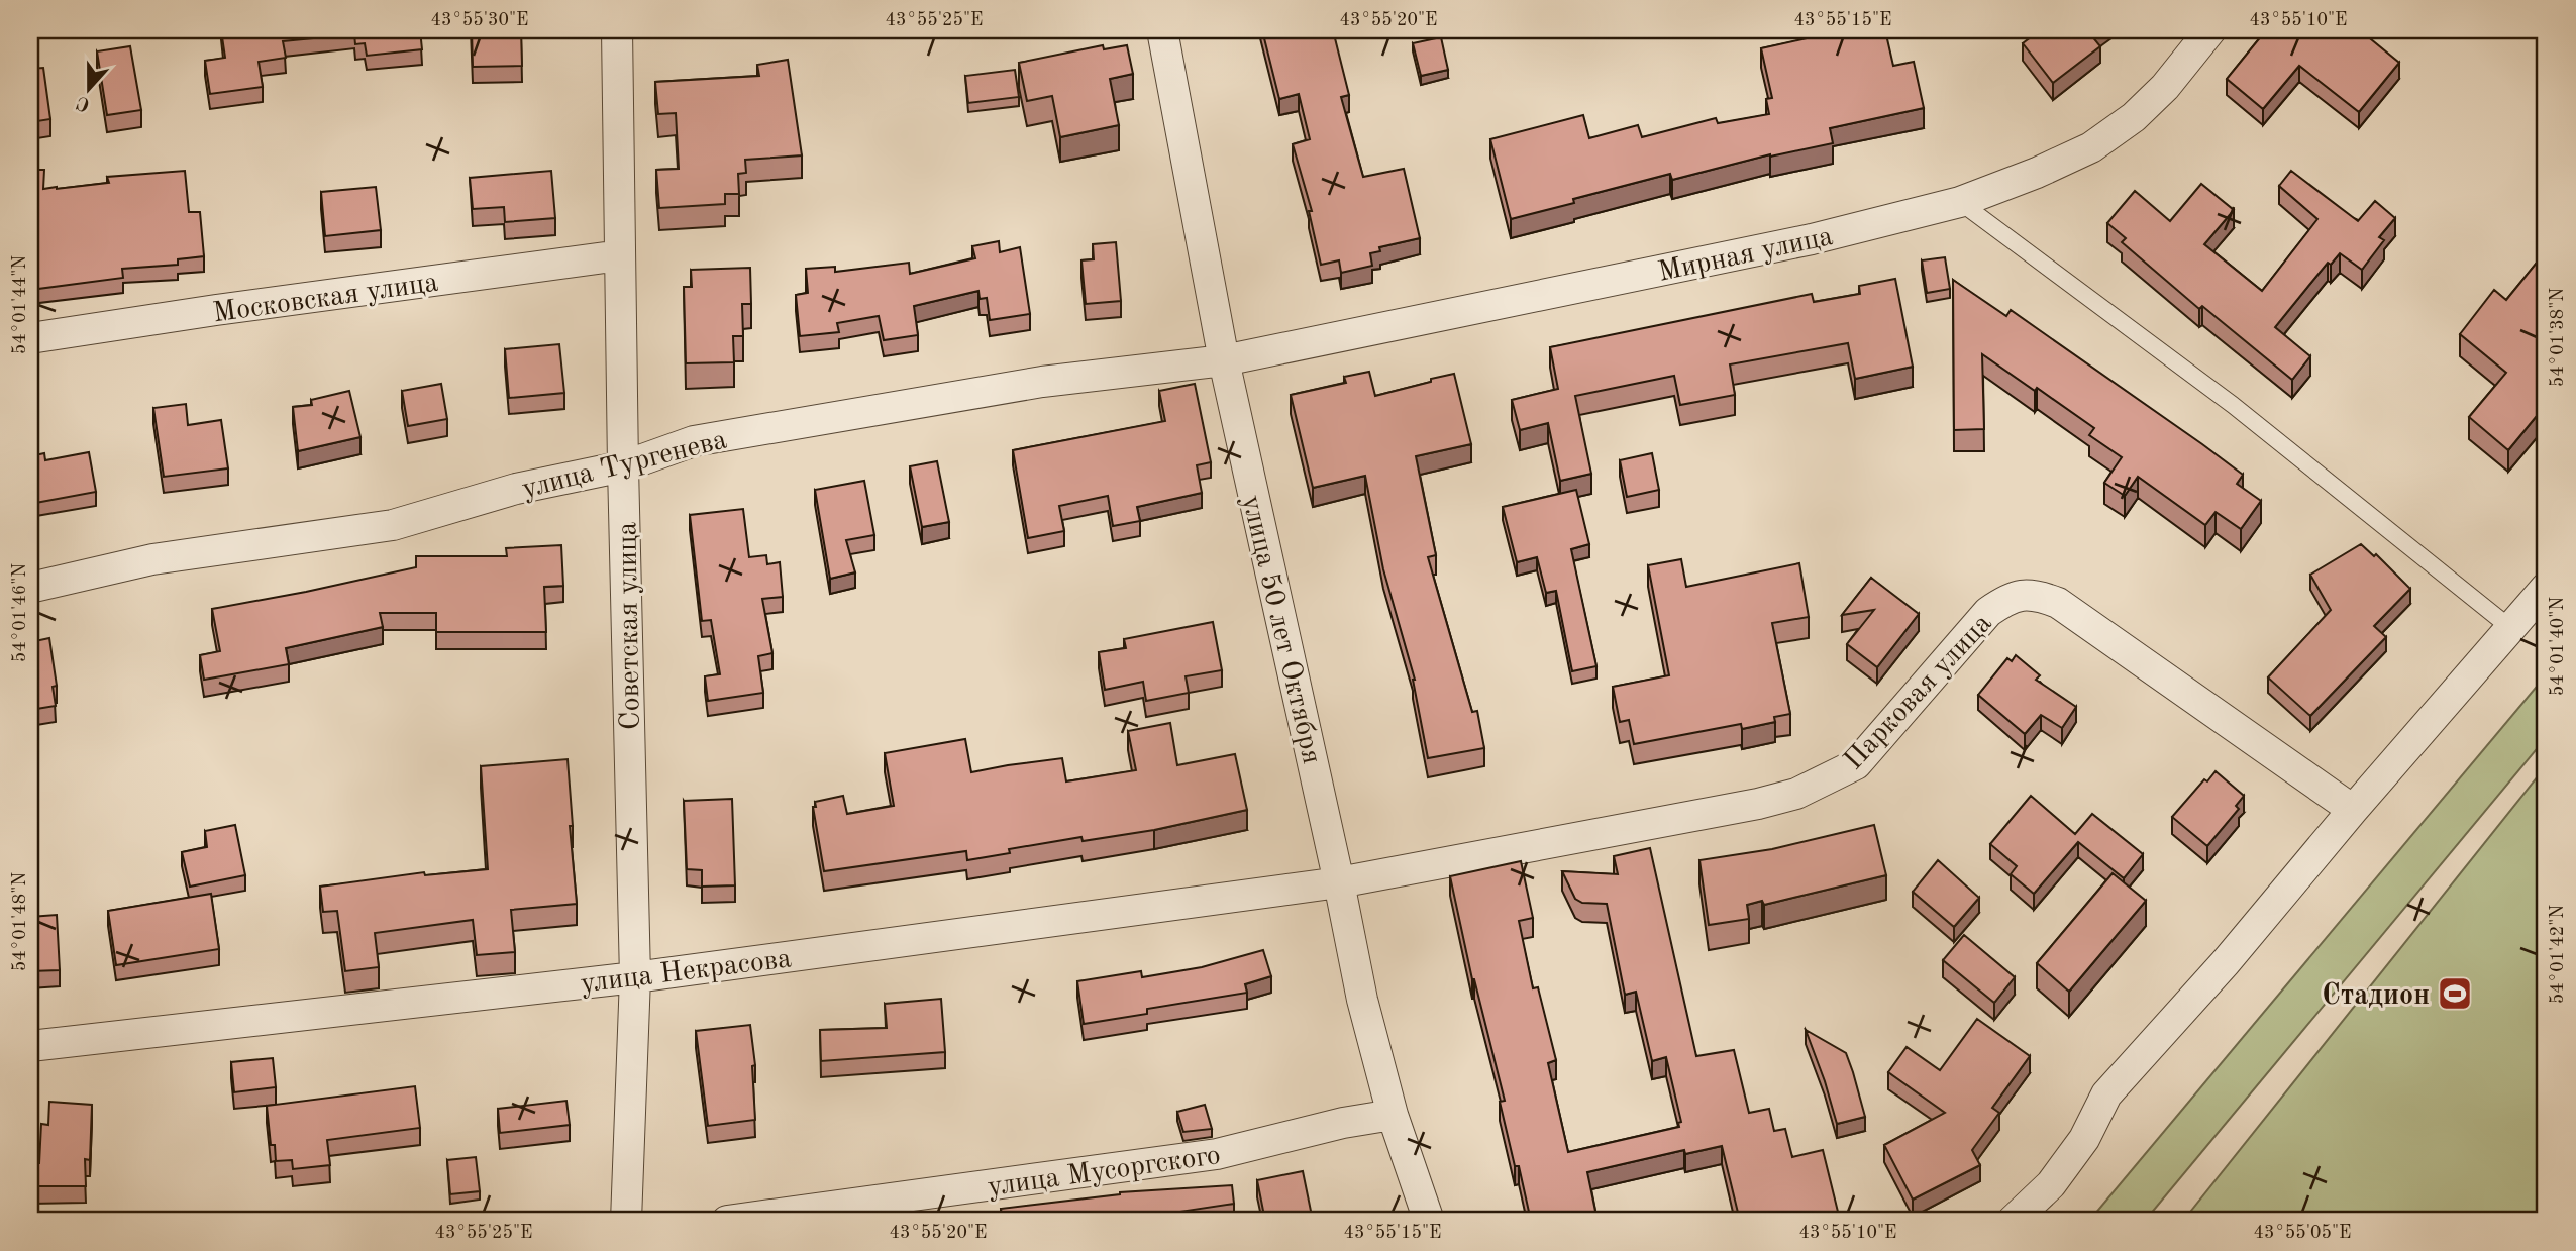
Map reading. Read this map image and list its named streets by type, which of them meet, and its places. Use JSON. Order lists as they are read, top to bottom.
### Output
{
  "streets": {
    "street": [
      "Мирная улица",
      "Московская улица",
      "улица Тургенева",
      "Советская улица",
      "улица 50 лет Октября",
      "Парковая улица",
      "улица Некрасова",
      "улица Мусоргского"
    ]
  },
  "crossings": [
    ["Мирная улица", "улица Тургенева"],
    ["Мирная улица", "улица 50 лет Октября"],
    ["Московская улица", "Советская улица"],
    ["улица Тургенева", "Советская улица"],
    ["улица Тургенева", "улица 50 лет Октября"],
    ["Советская улица", "улица Некрасова"],
    ["улица 50 лет Октября", "Парковая улица"],
    ["улица 50 лет Октября", "улица Некрасова"],
    ["улица 50 лет Октября", "улица Мусоргского"],
    ["Парковая улица", "улица Некрасова"]
  ],
  "places": {
    "sports": ["Стадион"]
  },
  "north": "bottom",
  "coordinates": [
    "43°55'30\"E",
    "43°55'25\"E",
    "43°55'20\"E",
    "43°55'15\"E",
    "43°55'10\"E",
    "54°01'44\"N",
    "54°01'38\"N",
    "54°01'46\"N",
    "54°01'40\"N",
    "54°01'48\"N",
    "54°01'42\"N",
    "43°55'05\"E"
  ]
}
